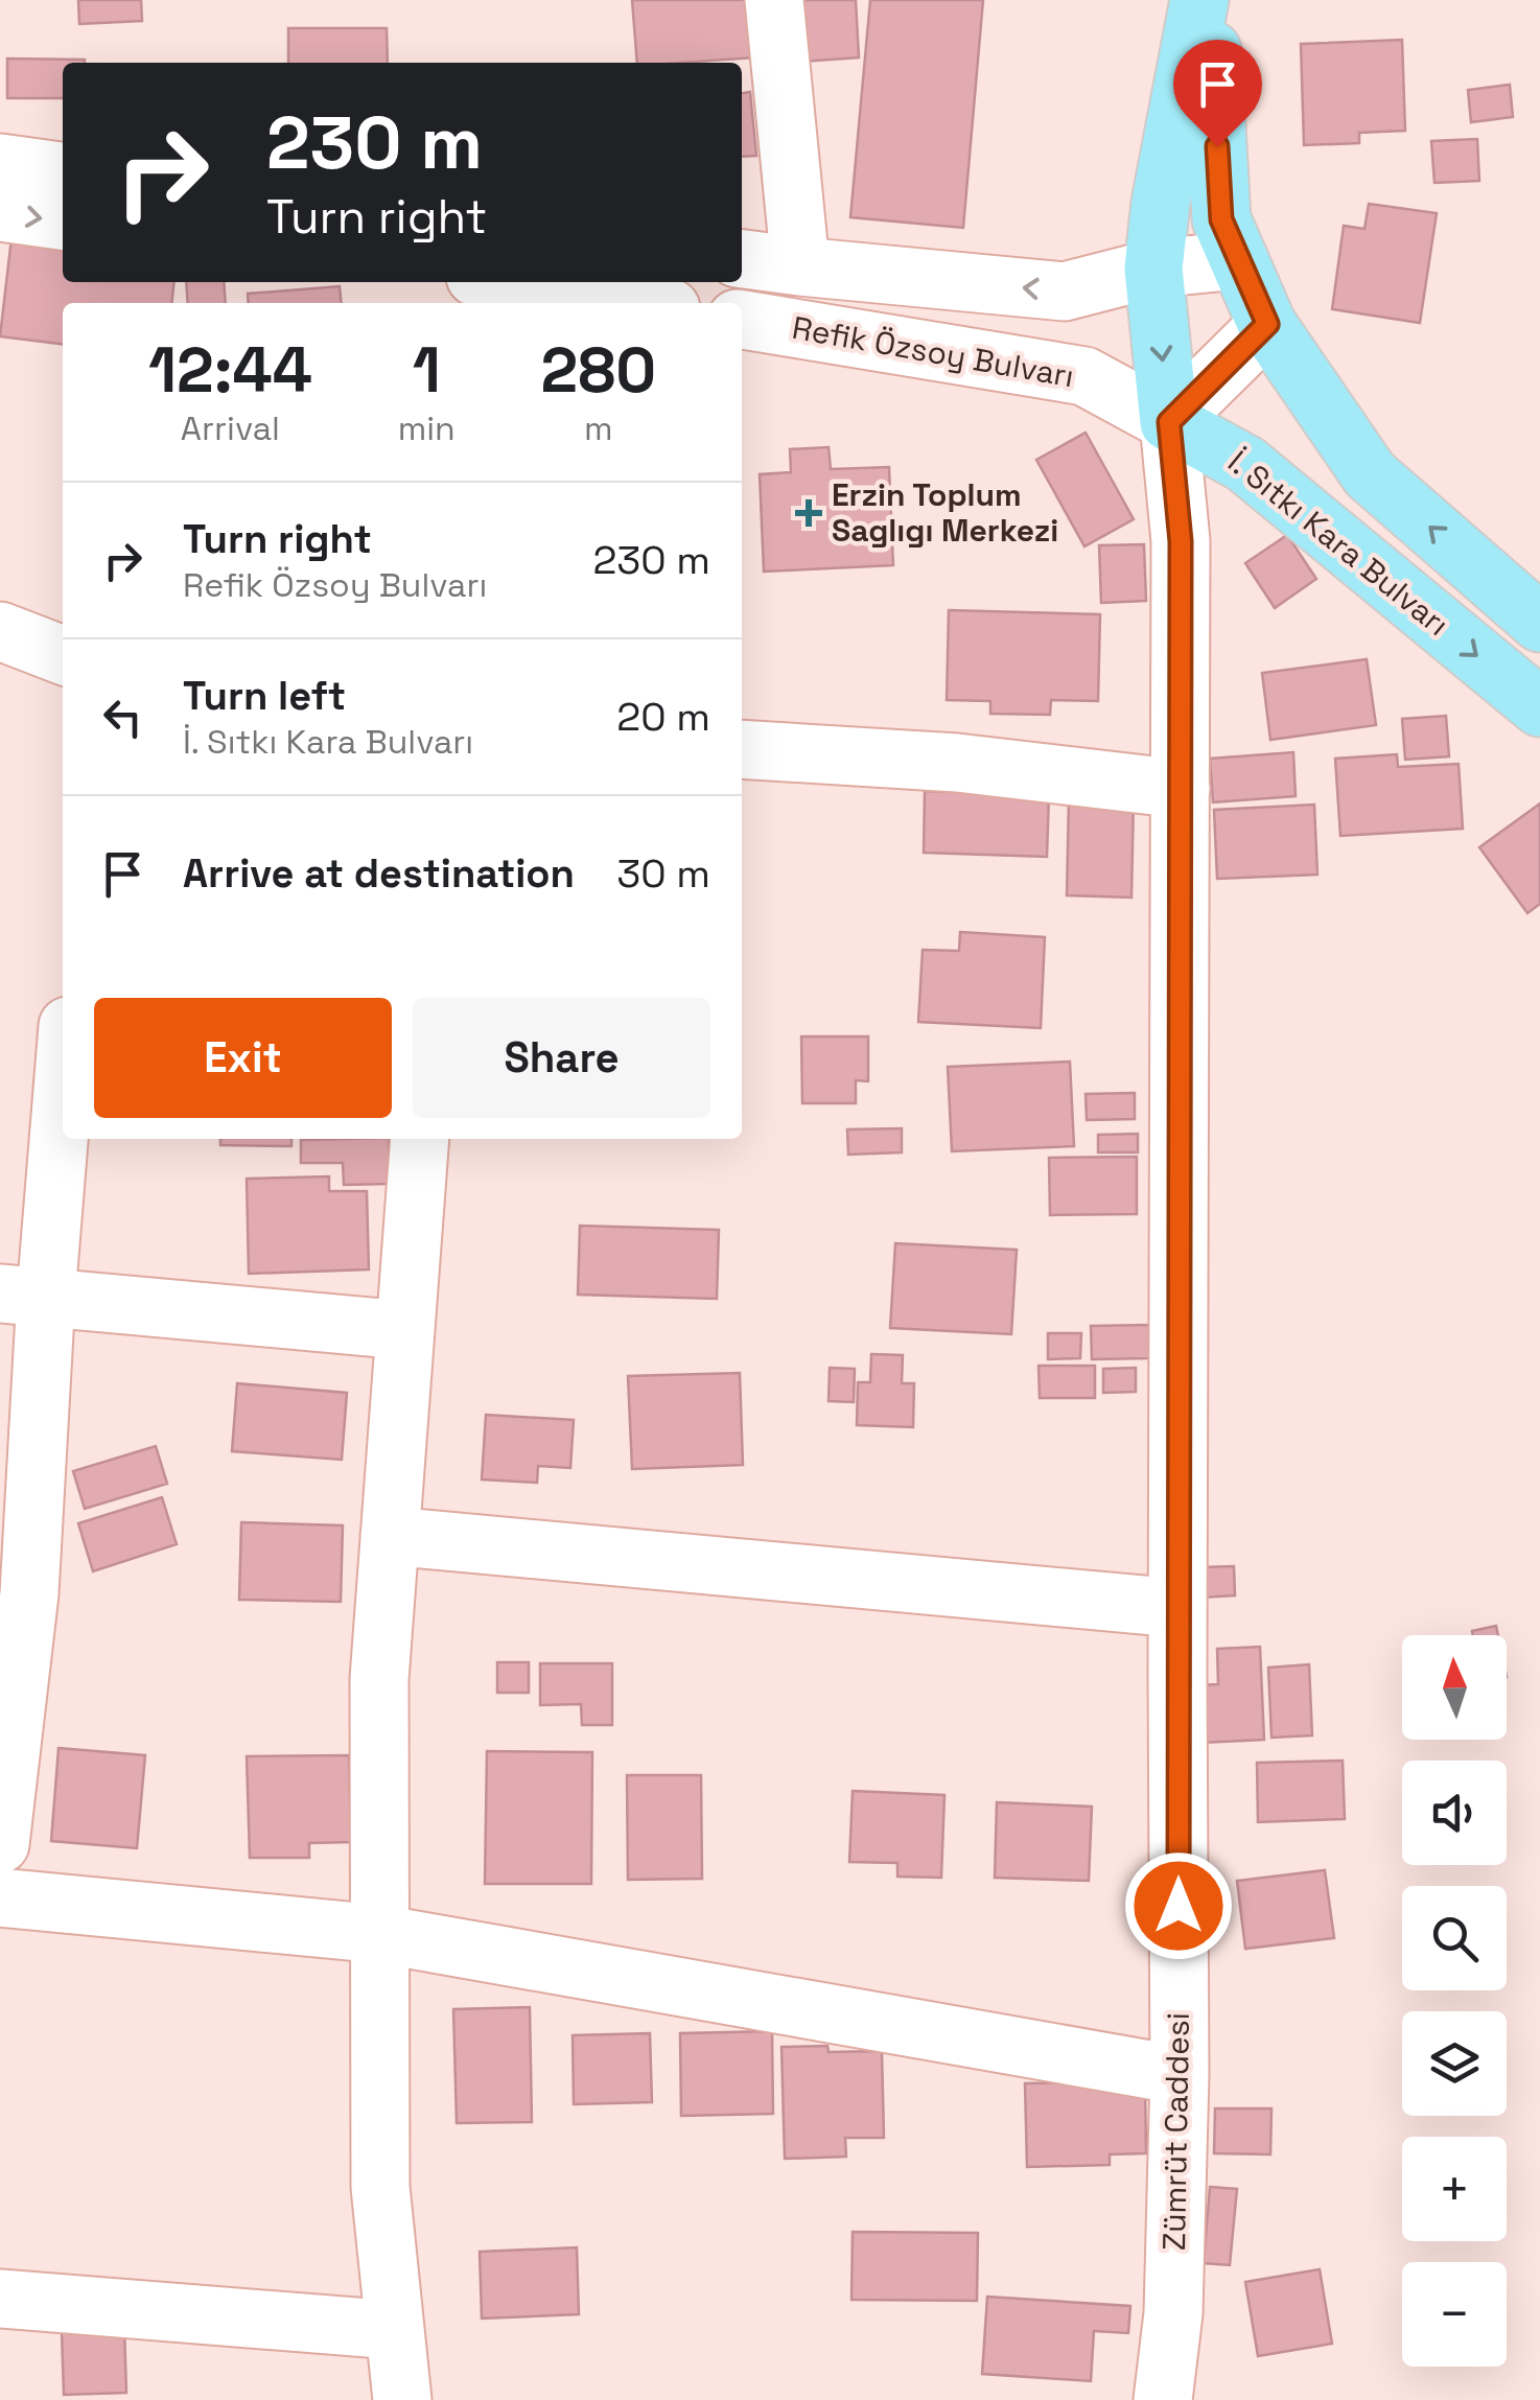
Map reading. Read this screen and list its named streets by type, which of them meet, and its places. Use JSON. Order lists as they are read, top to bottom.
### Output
{
  "streets": {
    "main road": ["İ. Sıtkı Kara Bulvarı"],
    "street": ["Refik Özsoy Bulvarı", "Zümrüt Caddesi"]
  },
  "crossings": [
    ["Refik Özsoy Bulvarı", "İ. Sıtkı Kara Bulvarı"],
    ["Refik Özsoy Bulvarı", "Zümrüt Caddesi"],
    ["İ. Sıtkı Kara Bulvarı", "Zümrüt Caddesi"]
  ],
  "places": {
    "health": ["Erzin Toplum Saglıgı Merkezi"]
  },
  "north": "top",
  "page": {
    "turn": ["230 m", "Turn right"],
    "eta": [
      "12:44",
      "Arrival",
      "1",
      "min",
      "280",
      "m"
    ],
    "list": [
      {
        "name": "Turn right",
        "note": "Refik Özsoy Bulvarı",
        "value": "230 m"
      },
      {
        "name": "Turn left",
        "note": "İ. Sıtkı Kara Bulvarı",
        "value": "20 m"
      },
      {
        "name": "Arrive at destination",
        "value": "30 m"
      }
    ],
    "buttons": ["Exit", "Share"],
    "map_buttons": ["+", "−"]
  }
}
